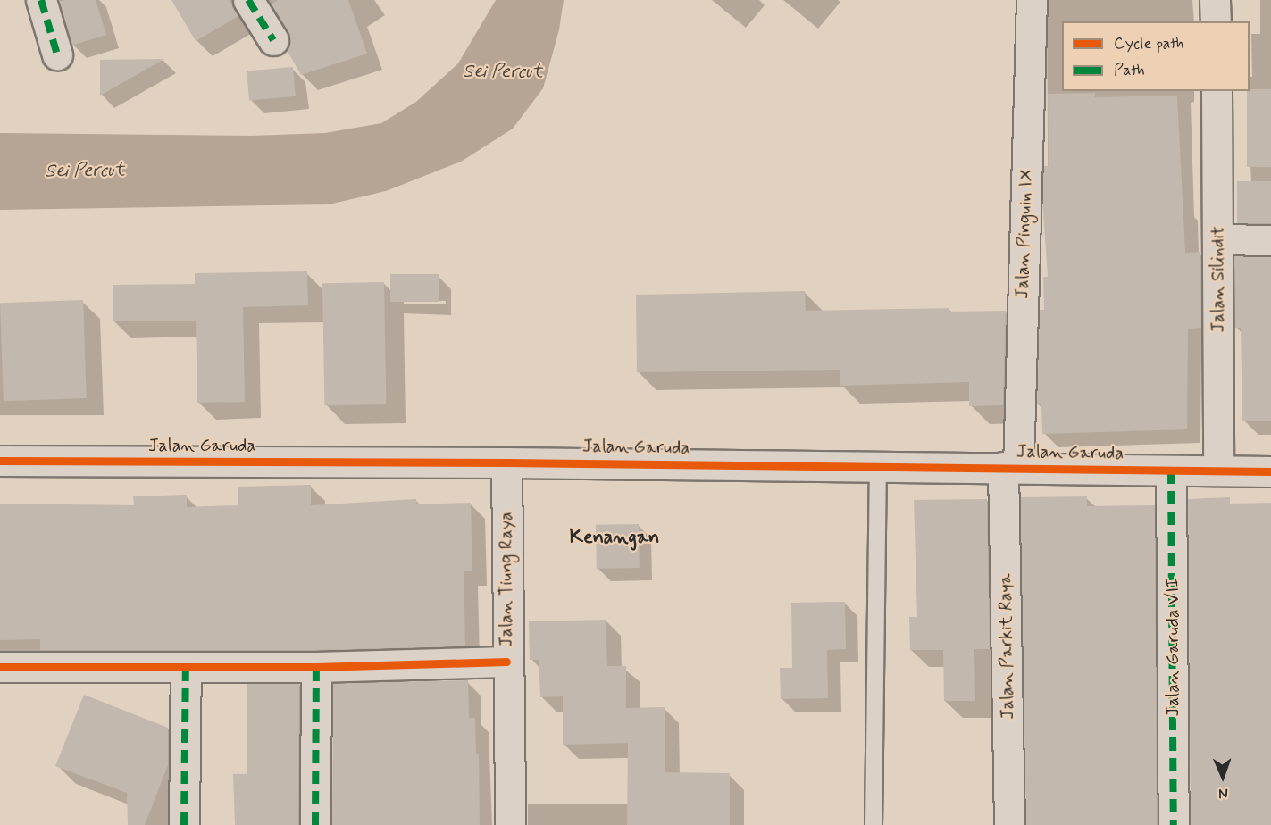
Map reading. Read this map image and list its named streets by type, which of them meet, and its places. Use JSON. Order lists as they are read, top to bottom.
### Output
{
  "streets": {
    "street": [
      "Jalan Pinguin IX",
      "Jalan Silindit",
      "Jalan Garuda",
      "Jalan Tiung Raya",
      "Jalan Parkit Raya",
      "Jalan Garuda VII"
    ]
  },
  "crossings": [
    ["Jalan Pinguin IX", "Jalan Garuda"],
    ["Jalan Pinguin IX", "Jalan Parkit Raya"],
    ["Jalan Silindit", "Jalan Garuda"],
    ["Jalan Garuda", "Jalan Tiung Raya"],
    ["Jalan Garuda", "Jalan Parkit Raya"],
    ["Jalan Garuda", "Jalan Garuda VII"]
  ],
  "districts": ["Kenangan"],
  "water": ["Sei Percut"],
  "legend": ["Cycle path", "Path"],
  "north": "bottom"
}
